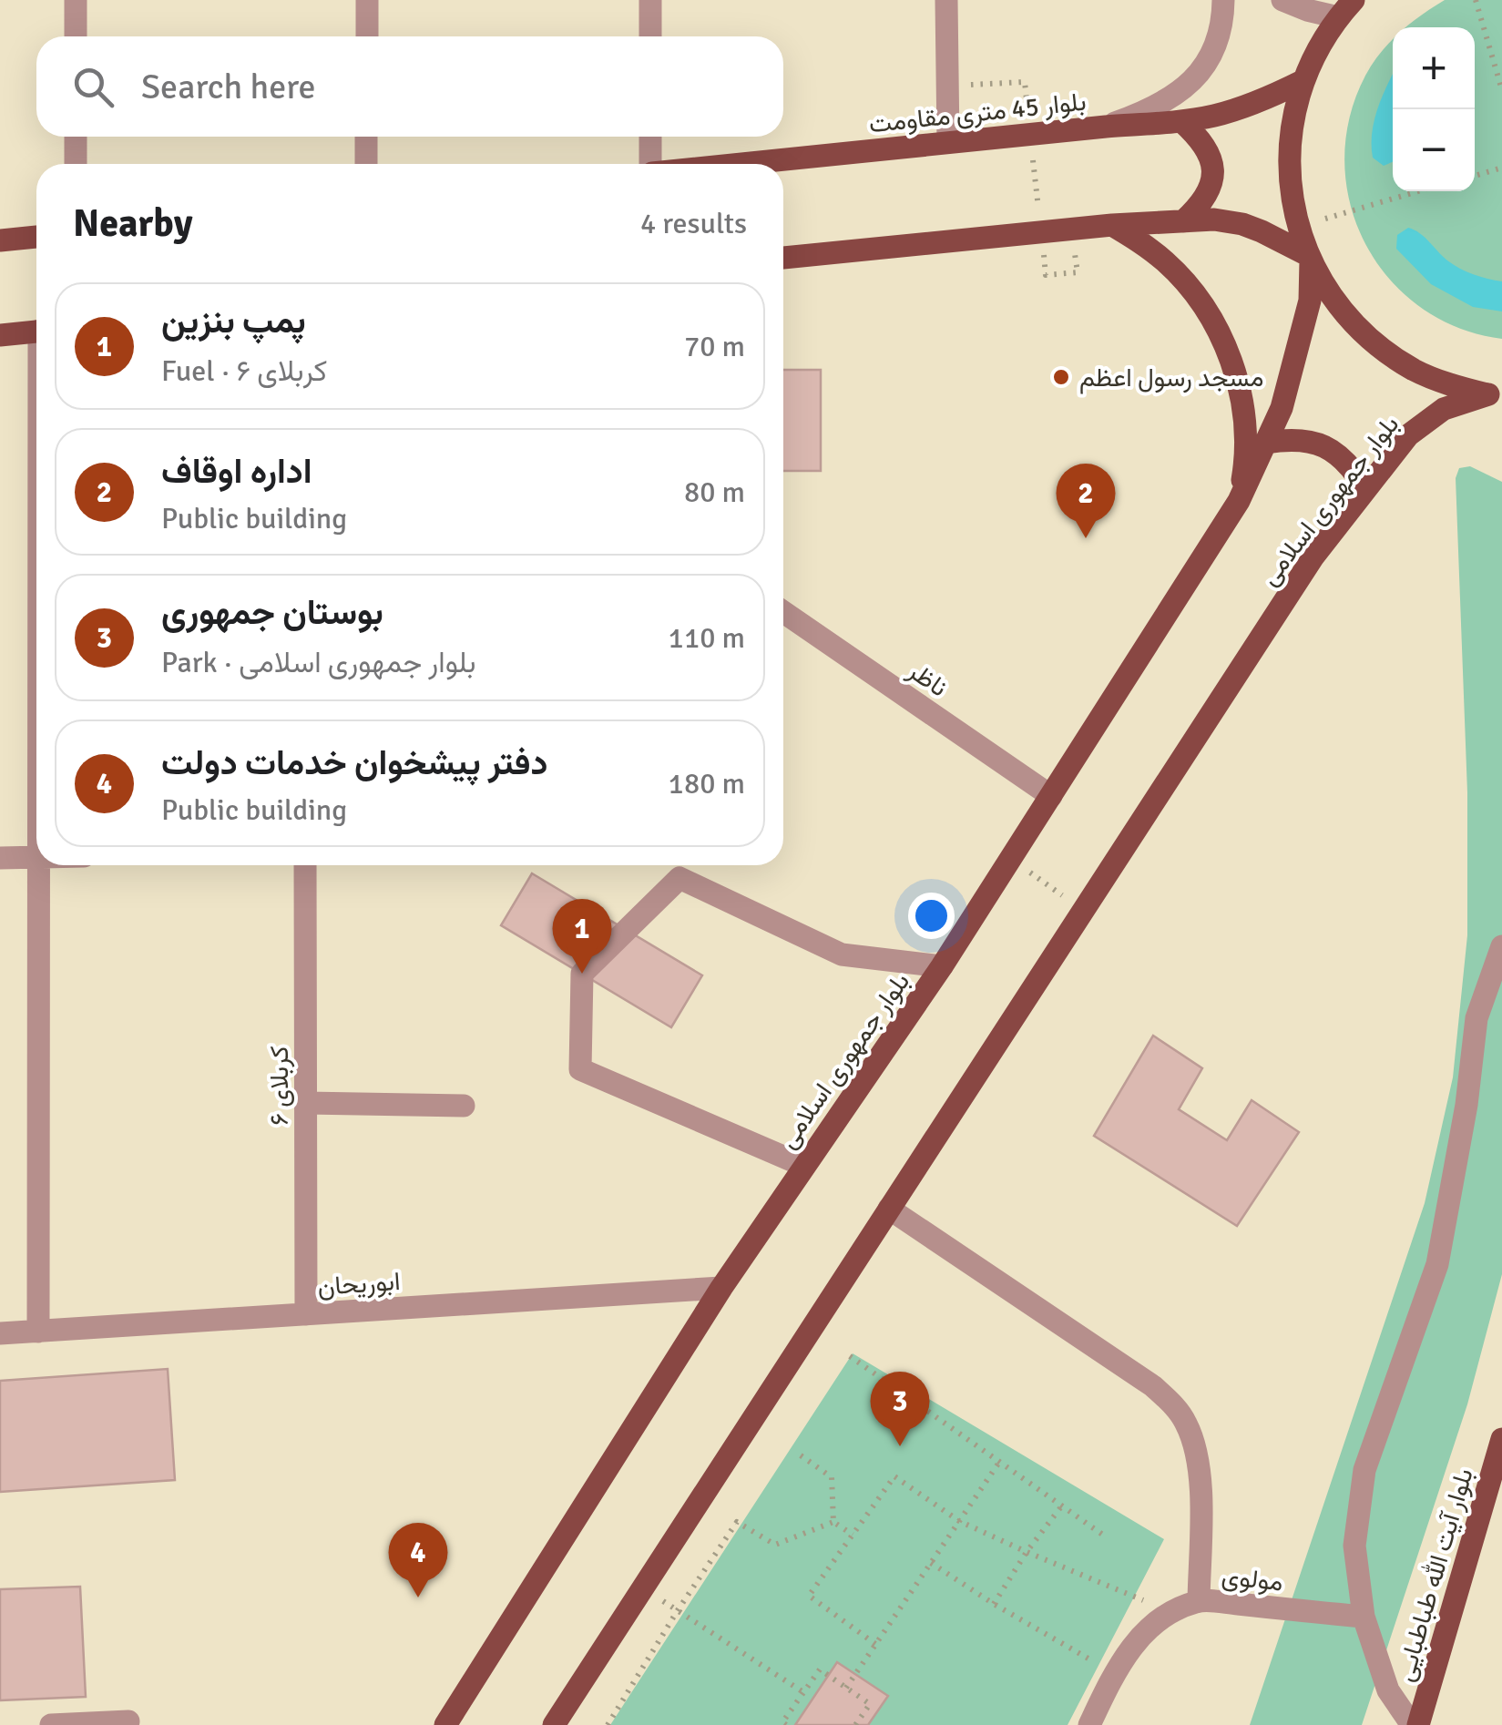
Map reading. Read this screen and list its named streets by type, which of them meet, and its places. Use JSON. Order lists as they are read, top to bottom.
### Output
{
  "streets": {
    "main road": ["بلوار 45 متری مقاومت", "بلوار جمهوری اسلامی", "بلوار آیت الله طباطبایی"],
    "street": [
      "ناظر",
      "کربلای ۶",
      "ابوریحان",
      "مولوی"
    ]
  },
  "crossings": [
    ["بلوار جمهوری اسلامی", "ناظر"],
    ["بلوار جمهوری اسلامی", "ابوریحان"],
    ["کربلای ۶", "ابوریحان"]
  ],
  "places": ["مسجد رسول اعظم"],
  "page": {
    "map_buttons": ["+", "−"],
    "search": "Search here",
    "heading": ["Nearby", "4 results"],
    "list": [
      {
        "mark": "1",
        "name": "پمپ بنزین",
        "note": "Fuel · کربلای ۶",
        "value": "70 m"
      },
      {
        "mark": "2",
        "name": "اداره اوقاف",
        "note": "Public building",
        "value": "80 m"
      },
      {
        "mark": "3",
        "name": "بوستان جمهوری",
        "note": "Park · بلوار جمهوری اسلامی",
        "value": "110 m"
      },
      {
        "mark": "4",
        "name": "دفتر پیشخوان خدمات دولت",
        "note": "Public building",
        "value": "180 m"
      }
    ],
    "pins": [
      "2",
      "1",
      "3",
      "4"
    ]
  }
}
